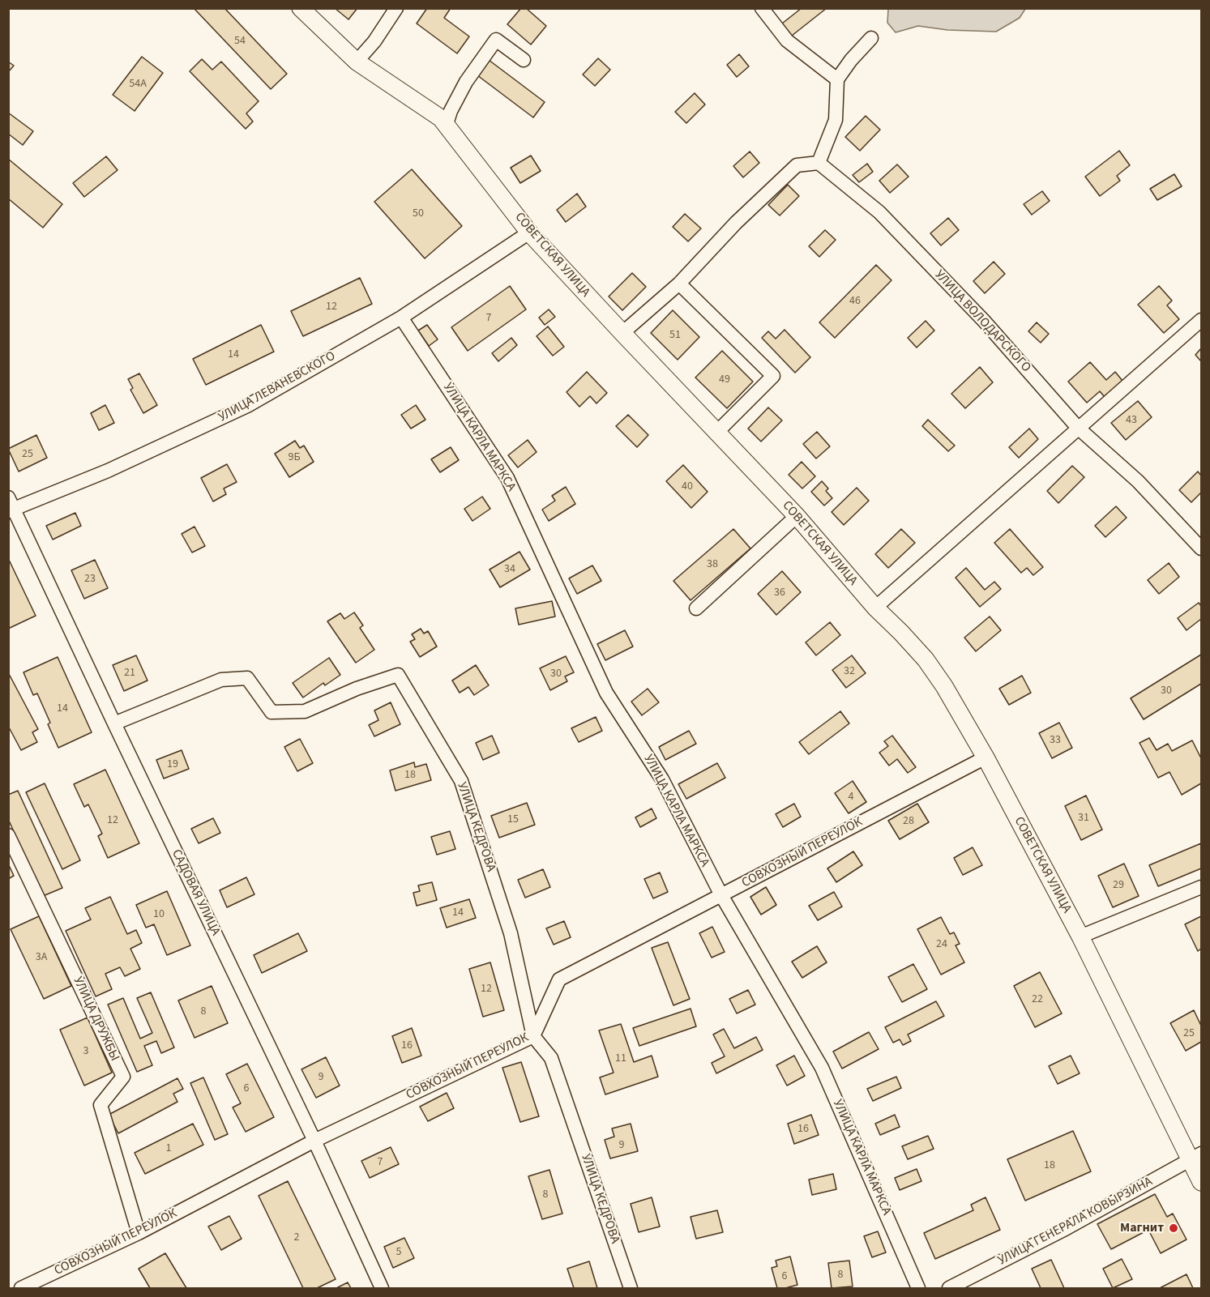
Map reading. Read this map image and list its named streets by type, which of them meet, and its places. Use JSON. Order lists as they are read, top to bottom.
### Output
{
  "streets": {
    "street": [
      "СОВЕТСКАЯ УЛИЦА",
      "УЛИЦА ВОЛОДАРСКОГО",
      "УЛИЦА ЛЕВАНЕВСКОГО",
      "УЛИЦА КАРЛА МАРКСА",
      "УЛИЦА КЕДРОВА",
      "СОВХОЗНЫЙ ПЕРЕУЛОК",
      "САДОВАЯ УЛИЦА",
      "УЛИЦА ДРУЖБЫ",
      "УЛИЦА ГЕНЕРАЛА КОВЫРЗИНА"
    ]
  },
  "crossings": [
    ["СОВЕТСКАЯ УЛИЦА", "УЛИЦА ЛЕВАНЕВСКОГО"],
    ["СОВЕТСКАЯ УЛИЦА", "СОВХОЗНЫЙ ПЕРЕУЛОК"],
    ["СОВЕТСКАЯ УЛИЦА", "УЛИЦА ГЕНЕРАЛА КОВЫРЗИНА"],
    ["УЛИЦА ЛЕВАНЕВСКОГО", "УЛИЦА КАРЛА МАРКСА"],
    ["УЛИЦА ЛЕВАНЕВСКОГО", "САДОВАЯ УЛИЦА"],
    ["УЛИЦА КАРЛА МАРКСА", "СОВХОЗНЫЙ ПЕРЕУЛОК"],
    ["УЛИЦА КЕДРОВА", "СОВХОЗНЫЙ ПЕРЕУЛОК"],
    ["УЛИЦА КЕДРОВА", "САДОВАЯ УЛИЦА"],
    ["СОВХОЗНЫЙ ПЕРЕУЛОК", "САДОВАЯ УЛИЦА"],
    ["СОВХОЗНЫЙ ПЕРЕУЛОК", "УЛИЦА ДРУЖБЫ"]
  ],
  "places": ["Магнит"],
  "house_numbers": [
    "54",
    "54А",
    "50",
    "46",
    "12",
    "7",
    "51",
    "14",
    "49",
    "43",
    "25",
    "9Б",
    "40",
    "38",
    "34",
    "23",
    "36",
    "32",
    "21",
    "30",
    "30",
    "14",
    "33",
    "19",
    "18",
    "4",
    "31",
    "15",
    "12",
    "28",
    "29",
    "14",
    "10",
    "24",
    "3А",
    "12",
    "22",
    "8",
    "25",
    "16",
    "3",
    "11",
    "9",
    "6",
    "16",
    "9",
    "1",
    "7",
    "18",
    "8",
    "2",
    "5",
    "8",
    "6"
  ]
}
